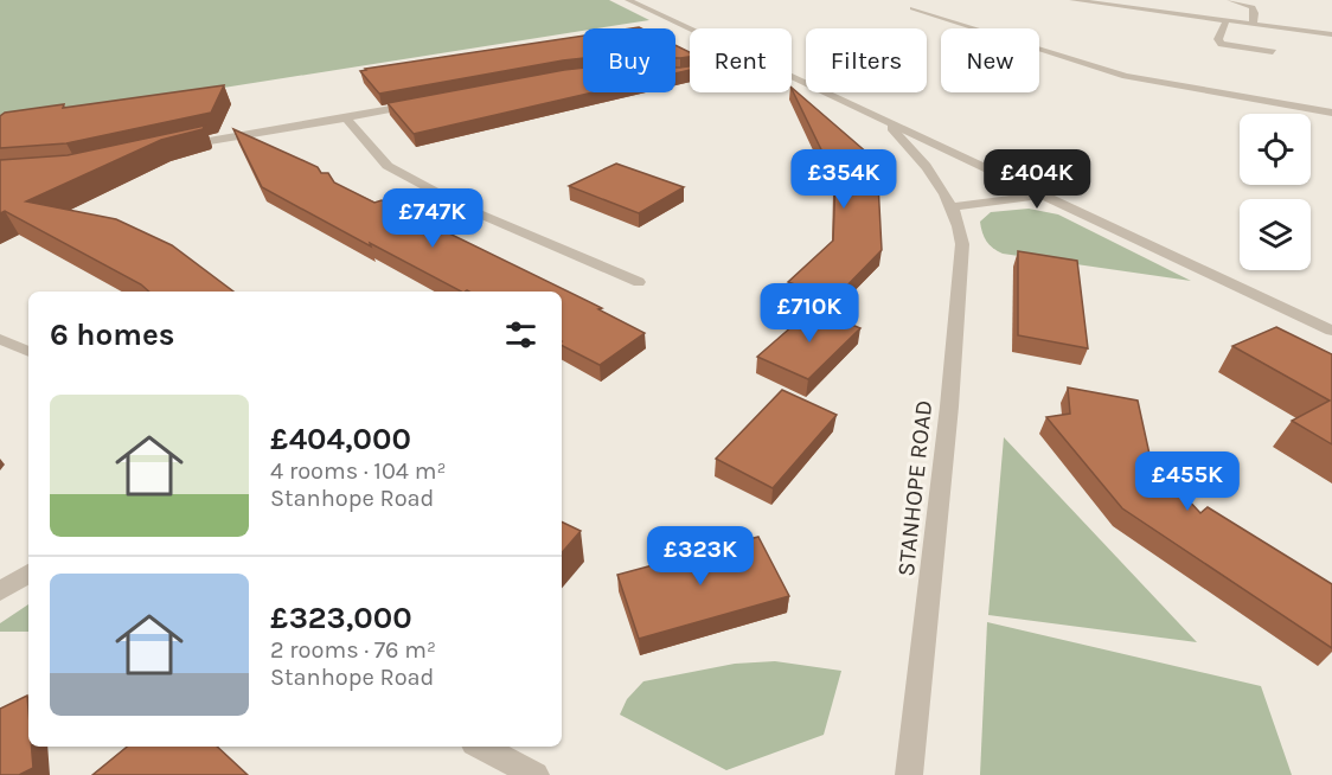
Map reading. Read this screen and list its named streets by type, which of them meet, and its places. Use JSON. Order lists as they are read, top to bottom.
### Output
{
  "streets": {
    "street": ["STANHOPE ROAD"]
  },
  "page": {
    "chip": [
      "Buy",
      "Rent",
      "Filters",
      "New"
    ],
    "price": [
      "£354K",
      "£404K",
      "£747K",
      "£710K",
      "£455K",
      "£323K"
    ],
    "heading": "6 homes",
    "list": [
      {
        "name": "£404,000",
        "note": "4 rooms · 104 m² · Stanhope Road"
      },
      {
        "name": "£323,000",
        "note": "2 rooms · 76 m² · Stanhope Road"
      }
    ]
  }
}
